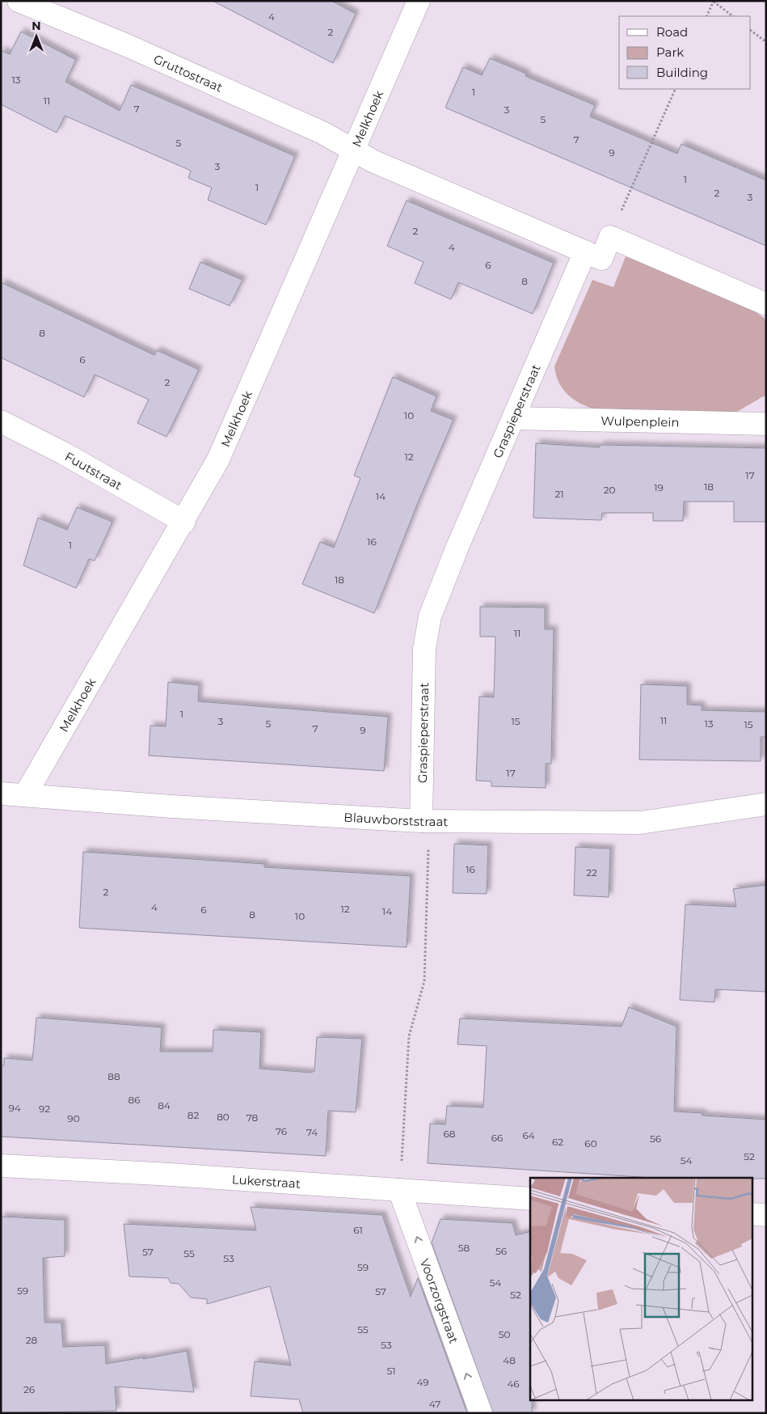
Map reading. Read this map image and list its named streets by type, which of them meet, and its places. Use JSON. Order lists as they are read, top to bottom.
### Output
{
  "streets": {
    "street": [
      "Gruttostraat",
      "Melkhoek",
      "Graspieperstraat",
      "Wulpenplein",
      "Fuutstraat",
      "Blauwborststraat",
      "Lukerstraat",
      "Voorzorgstraat"
    ]
  },
  "crossings": [
    ["Gruttostraat", "Melkhoek"],
    ["Melkhoek", "Fuutstraat"],
    ["Melkhoek", "Blauwborststraat"],
    ["Graspieperstraat", "Wulpenplein"],
    ["Graspieperstraat", "Blauwborststraat"],
    ["Lukerstraat", "Voorzorgstraat"]
  ],
  "one_way": ["Voorzorgstraat"],
  "house_numbers": [
    "4",
    "2",
    "13",
    "1",
    "11",
    "7",
    "3",
    "5",
    "7",
    "5",
    "9",
    "3",
    "1",
    "1",
    "2",
    "3",
    "2",
    "4",
    "6",
    "8",
    "8",
    "6",
    "2",
    "10",
    "12",
    "17",
    "18",
    "19",
    "20",
    "21",
    "14",
    "16",
    "1",
    "18",
    "11",
    "1",
    "11",
    "3",
    "15",
    "5",
    "13",
    "15",
    "7",
    "9",
    "17",
    "16",
    "22",
    "2",
    "4",
    "12",
    "6",
    "14",
    "8",
    "10",
    "88",
    "86",
    "84",
    "94",
    "92",
    "82",
    "80",
    "78",
    "90",
    "76",
    "74",
    "68",
    "64",
    "66",
    "56",
    "62",
    "60",
    "52",
    "54",
    "61",
    "58",
    "56",
    "57",
    "55",
    "53",
    "59",
    "54",
    "59",
    "57",
    "52",
    "55",
    "50",
    "28",
    "53",
    "48",
    "51",
    "49",
    "46",
    "26",
    "47"
  ],
  "legend": ["Road", "Park", "Building"],
  "north": "top"
}
